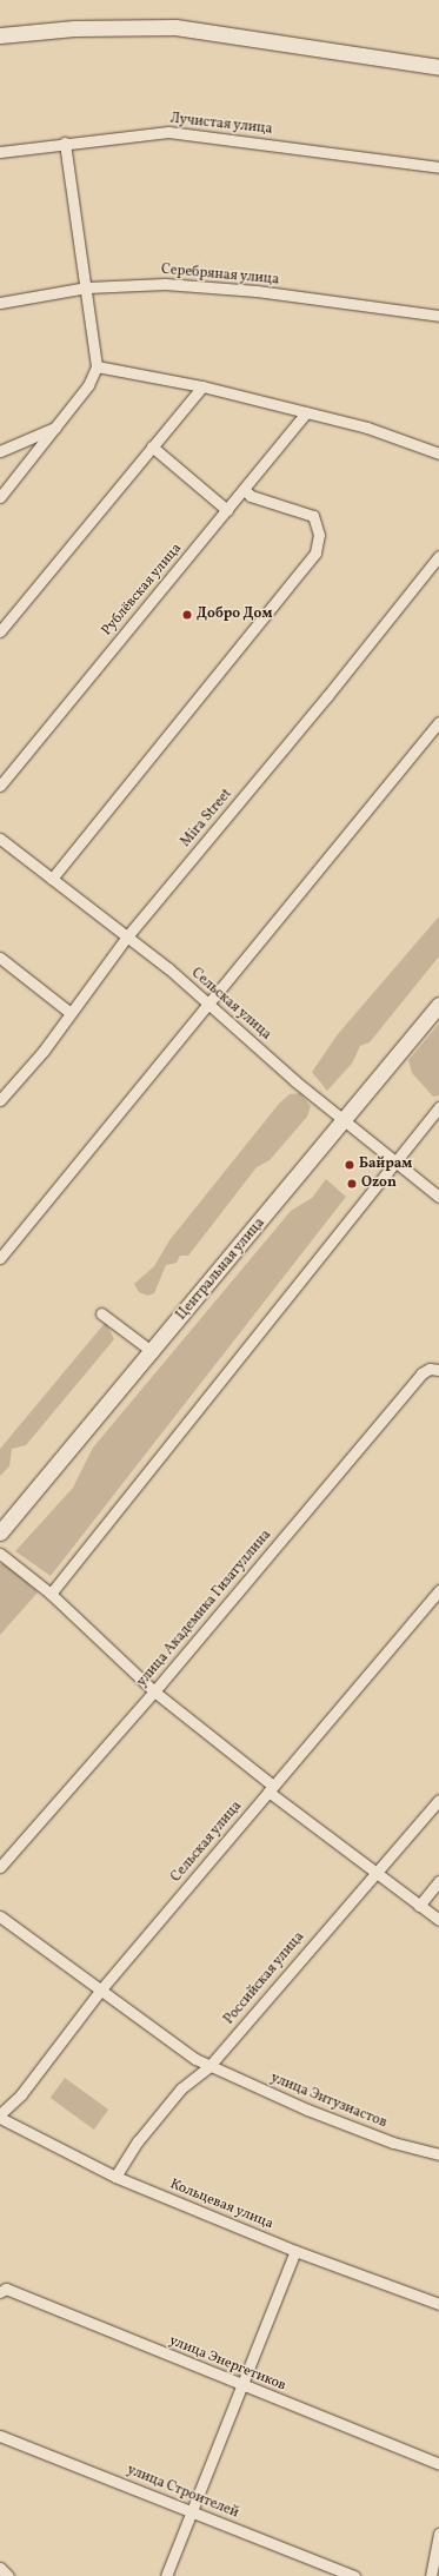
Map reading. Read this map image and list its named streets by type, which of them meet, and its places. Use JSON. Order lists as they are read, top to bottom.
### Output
{
  "streets": {
    "street": [
      "Лучистая улица",
      "Серебряная улица",
      "Рублёвская улица",
      "Mira Street",
      "Сельская улица",
      "Центральная улица",
      "улица Академика Гизатуллина",
      "Российская улица",
      "улица Энтузиастов",
      "Кольцевая улица",
      "улица Энергетиков",
      "улица Строителей"
    ]
  },
  "crossings": [
    ["Mira Street", "Сельская улица"],
    ["Сельская улица", "Центральная улица"],
    ["Сельская улица", "улица Энтузиастов"],
    ["Российская улица", "улица Энтузиастов"],
    ["Российская улица", "Кольцевая улица"]
  ],
  "places": ["Добро Дом", "Байрам", "Ozon"]
}
